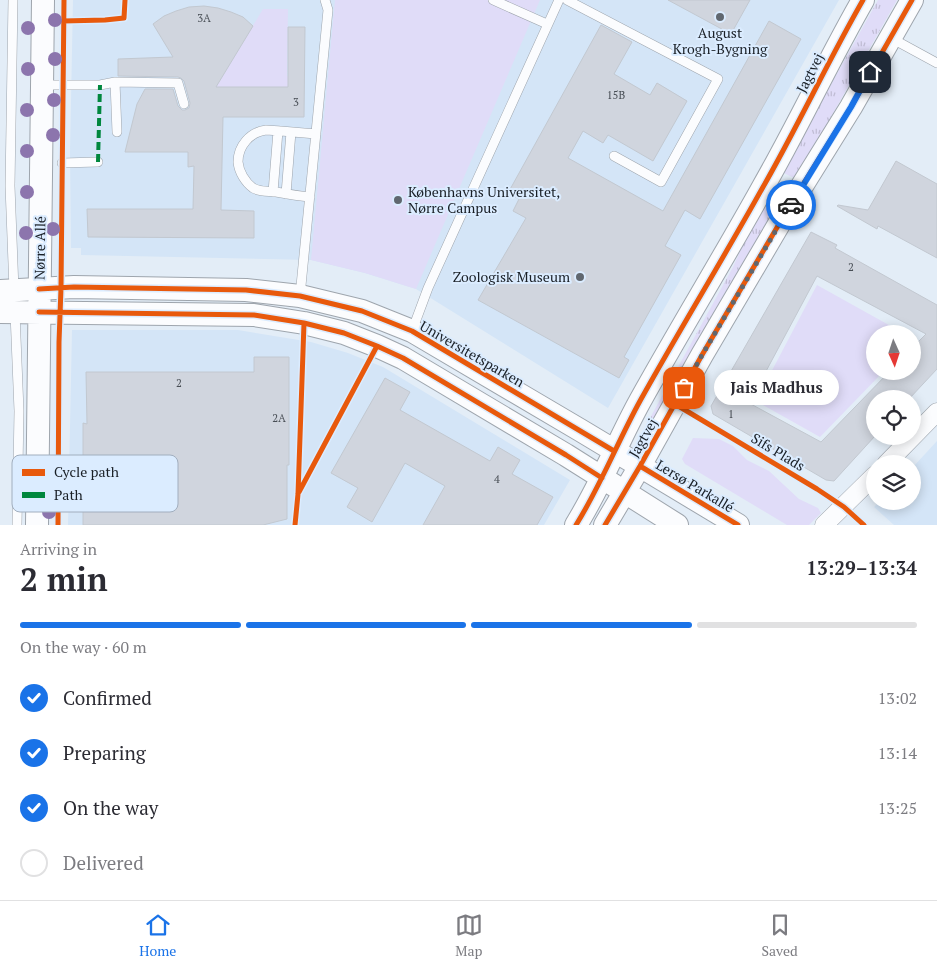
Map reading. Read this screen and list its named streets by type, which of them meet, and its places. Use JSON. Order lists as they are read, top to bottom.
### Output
{
  "streets": {
    "street": [
      "Jagtvej",
      "Nørre Allé",
      "Universitetsparken",
      "Lersø Parkallé"
    ],
    "cycle path": ["Sifs Plads"]
  },
  "crossings": [
    ["Jagtvej", "Universitetsparken"],
    ["Jagtvej", "Lersø Parkallé"],
    ["Nørre Allé", "Universitetsparken"],
    ["Universitetsparken", "Lersø Parkallé"]
  ],
  "places": [
    "August Krogh-Bygning",
    "Københavns Universitet, Nørre Campus",
    "Zoologisk Museum",
    "Jais Madhus"
  ],
  "house_numbers": [
    "3A",
    "15B",
    "3",
    "2",
    "2",
    "1",
    "2A",
    "4"
  ],
  "legend": ["Cycle path", "Path"],
  "north": "bottom",
  "page": {
    "bubble": "Jais Madhus",
    "heading": ["2 min", "Arriving in", "13:29–13:34"],
    "bar": "On the way · 60 m",
    "list": [
      ["Confirmed", "13:02"],
      ["Preparing", "13:14"],
      ["On the way", "13:25"],
      "Delivered"
    ],
    "tabs": ["Home", "Map", "Saved"]
  }
}
